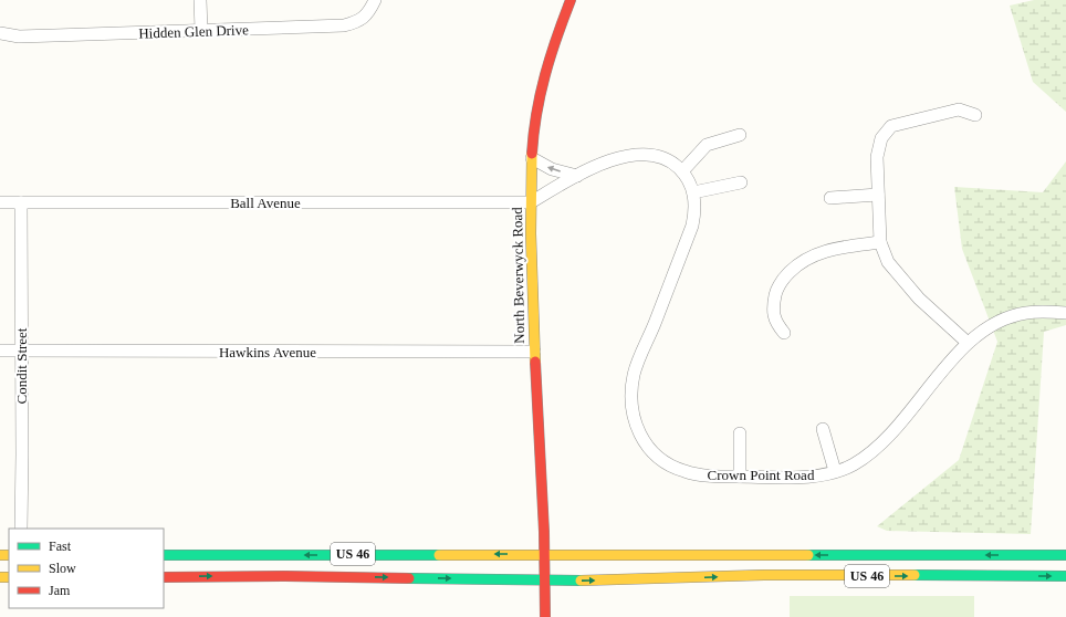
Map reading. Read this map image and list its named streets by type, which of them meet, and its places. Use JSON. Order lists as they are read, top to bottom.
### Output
{
  "streets": {
    "main road": ["North Beverwyck Road", "US 46"],
    "street": [
      "Hidden Glen Drive",
      "Ball Avenue",
      "Hawkins Avenue",
      "Condit Street",
      "Crown Point Road"
    ]
  },
  "crossings": [
    ["Ball Avenue", "North Beverwyck Road"],
    ["Ball Avenue", "Condit Street"],
    ["Ball Avenue", "Crown Point Road"],
    ["North Beverwyck Road", "Hawkins Avenue"],
    ["North Beverwyck Road", "Crown Point Road"],
    ["North Beverwyck Road", "US 46"],
    ["Hawkins Avenue", "Condit Street"]
  ],
  "legend": ["Fast", "Slow", "Jam"]
}
